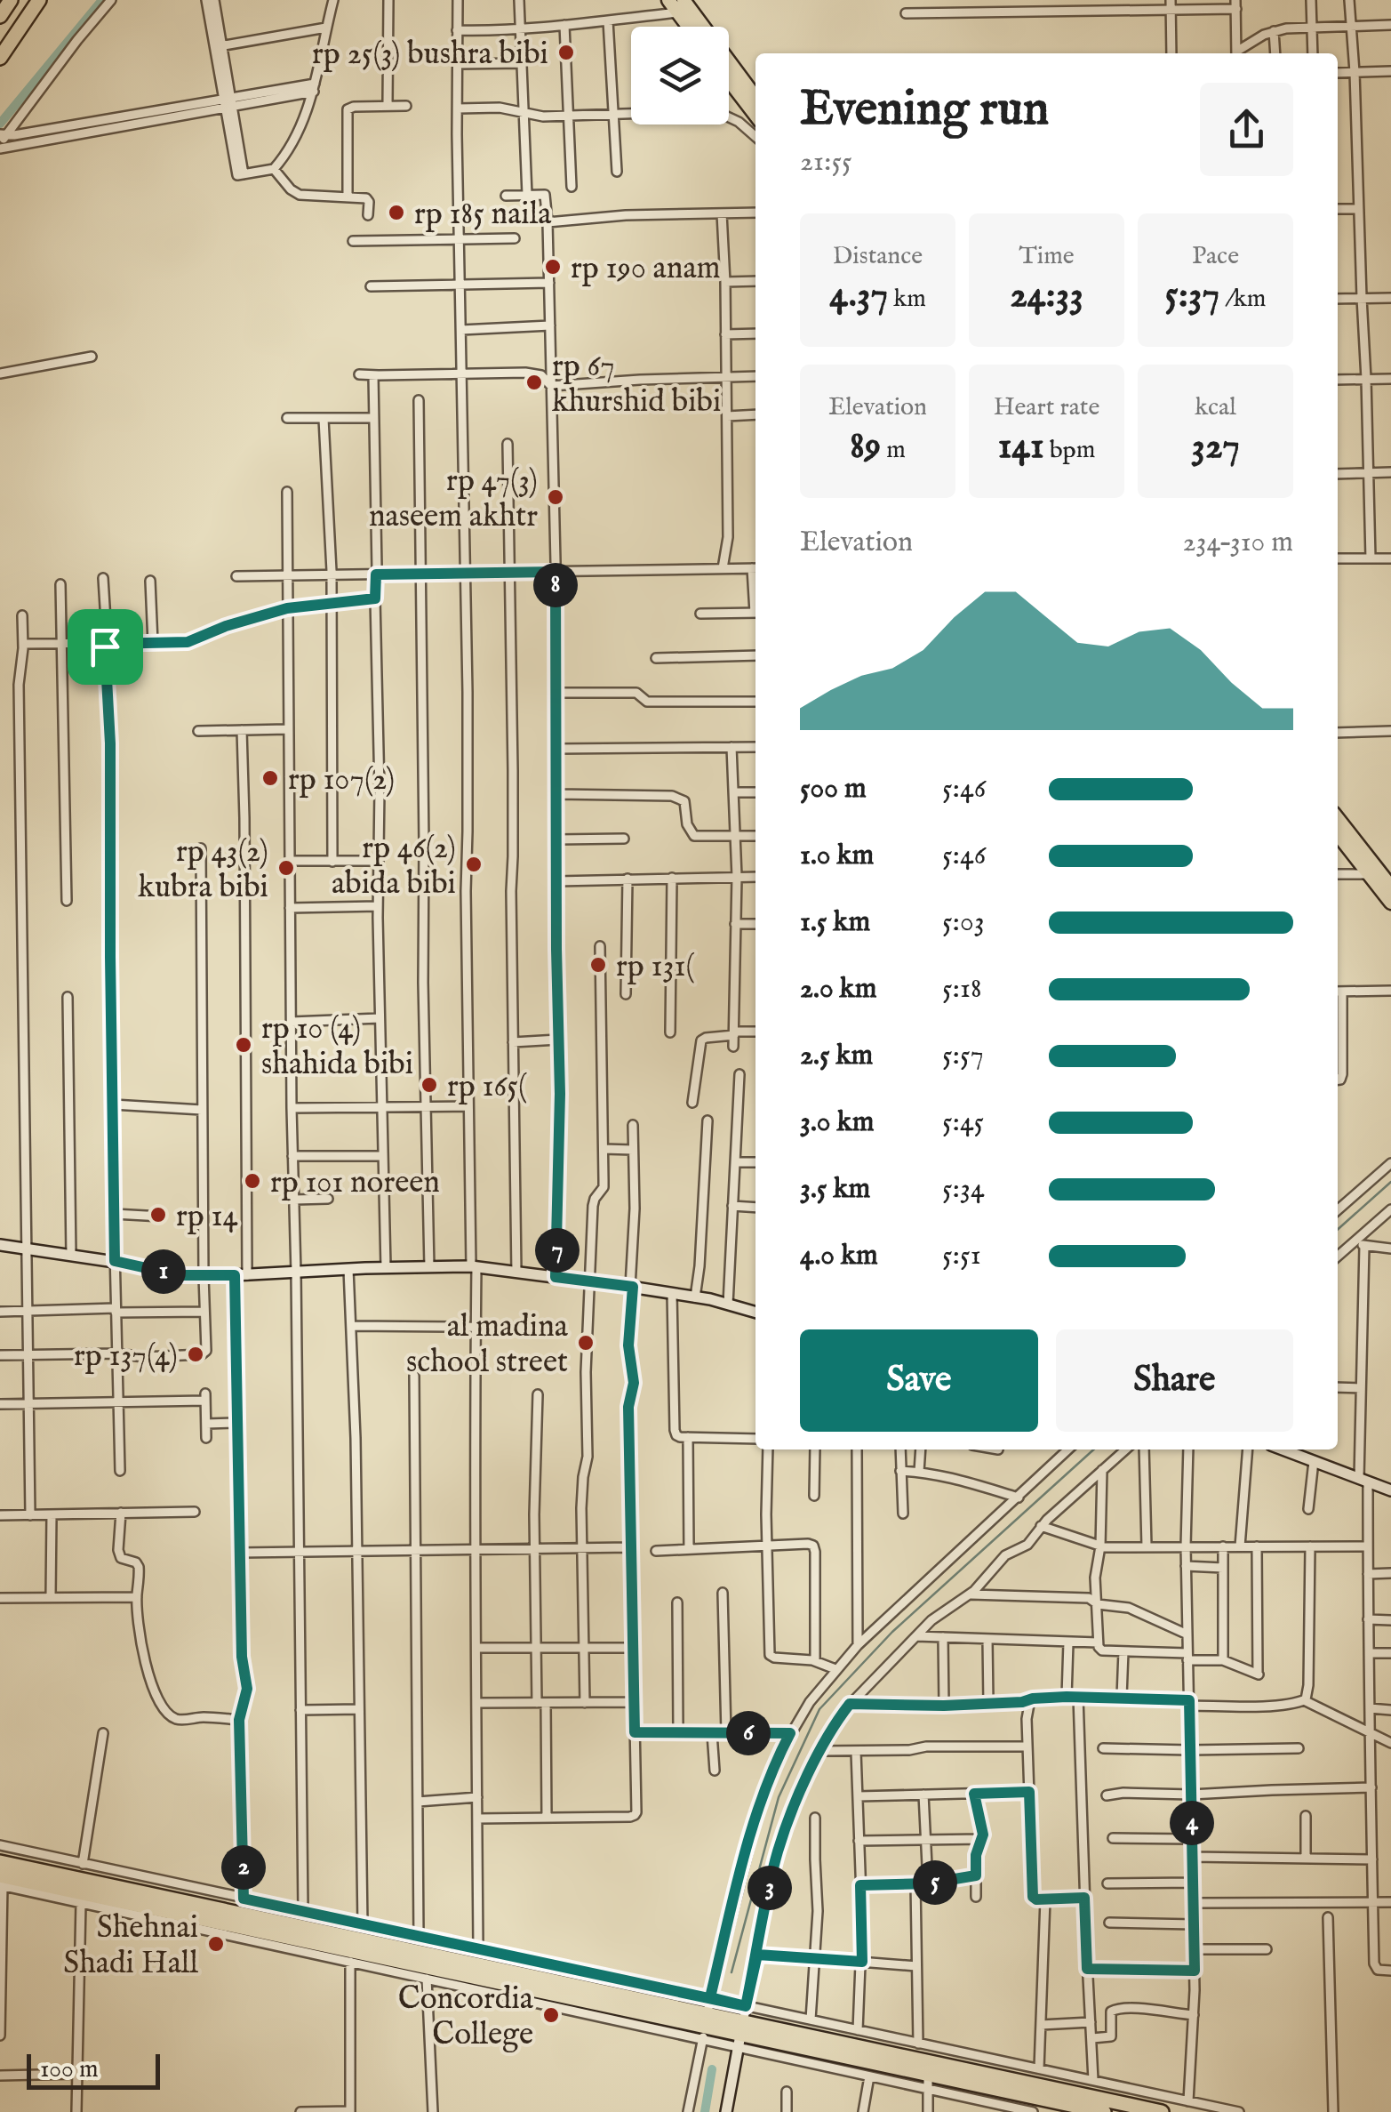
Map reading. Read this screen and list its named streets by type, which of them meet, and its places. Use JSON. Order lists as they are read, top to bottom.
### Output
{
  "places": [
    "rp 25(3) bushra bibi",
    "rp 185 naila",
    "rp 190 anam",
    "rp 67 khurshid bibi",
    "rp 47(3) naseem akhtr",
    "rp 107(2)",
    "rp 46(2) abida bibi",
    "rp 43(2) kubra bibi",
    "rp 131(",
    "rp 10 (4) shahida bibi",
    "rp 165(",
    "rp 101 noreen",
    "rp 14",
    "al madina school street",
    "rp 137(4)",
    "Shehnai Shadi Hall",
    "Concordia College"
  ],
  "scale_bar": "100 m",
  "page": {
    "heading": ["Evening run", "21:55"],
    "stats": [
      ["Distance", "4.37 km"],
      ["Time", "24:33"],
      ["Pace", "5:37 /km"],
      ["Elevation", "89 m"],
      ["Heart rate", "141 bpm"],
      ["kcal", "327"]
    ],
    "chart": ["Elevation", "234–310 m"],
    "pins": [
      "8",
      "7",
      "1",
      "6",
      "4",
      "2",
      "5",
      "3"
    ],
    "list": [
      {
        "name": "500 m",
        "note": "5:46"
      },
      {
        "name": "1.0 km",
        "note": "5:46"
      },
      {
        "name": "1.5 km",
        "note": "5:03"
      },
      {
        "name": "2.0 km",
        "note": "5:18"
      },
      {
        "name": "2.5 km",
        "note": "5:57"
      },
      {
        "name": "3.0 km",
        "note": "5:45"
      },
      {
        "name": "3.5 km",
        "note": "5:34"
      },
      {
        "name": "4.0 km",
        "note": "5:51"
      }
    ],
    "buttons": ["Save", "Share"],
    "scale": "100 m"
  }
}
